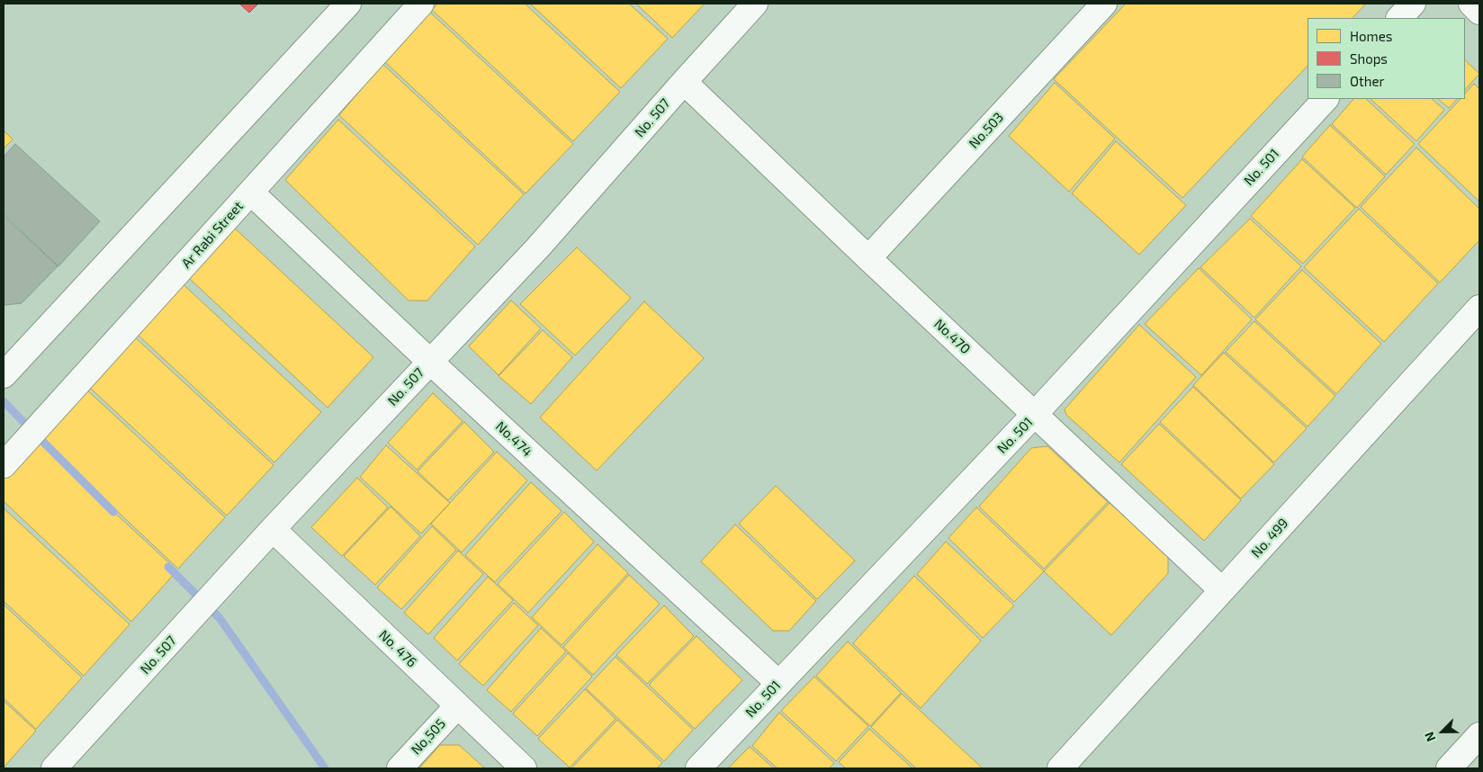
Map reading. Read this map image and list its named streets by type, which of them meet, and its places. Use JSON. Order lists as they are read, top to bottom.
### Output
{
  "streets": {
    "street": [
      "No. 507",
      "No.503",
      "No. 501",
      "Ar Rabi Street",
      "No.470",
      "No.474",
      "No. 499",
      "No. 476",
      "No,505"
    ]
  },
  "crossings": [
    ["No. 507", "No.470"],
    ["No. 507", "No.474"],
    ["No. 507", "No. 476"],
    ["No.503", "No.470"],
    ["No. 501", "No.470"],
    ["No. 501", "No.474"],
    ["Ar Rabi Street", "No.474"],
    ["No.470", "No. 499"],
    ["No. 476", "No,505"]
  ],
  "legend": ["Homes", "Shops", "Other"],
  "north": "bottom left"
}
